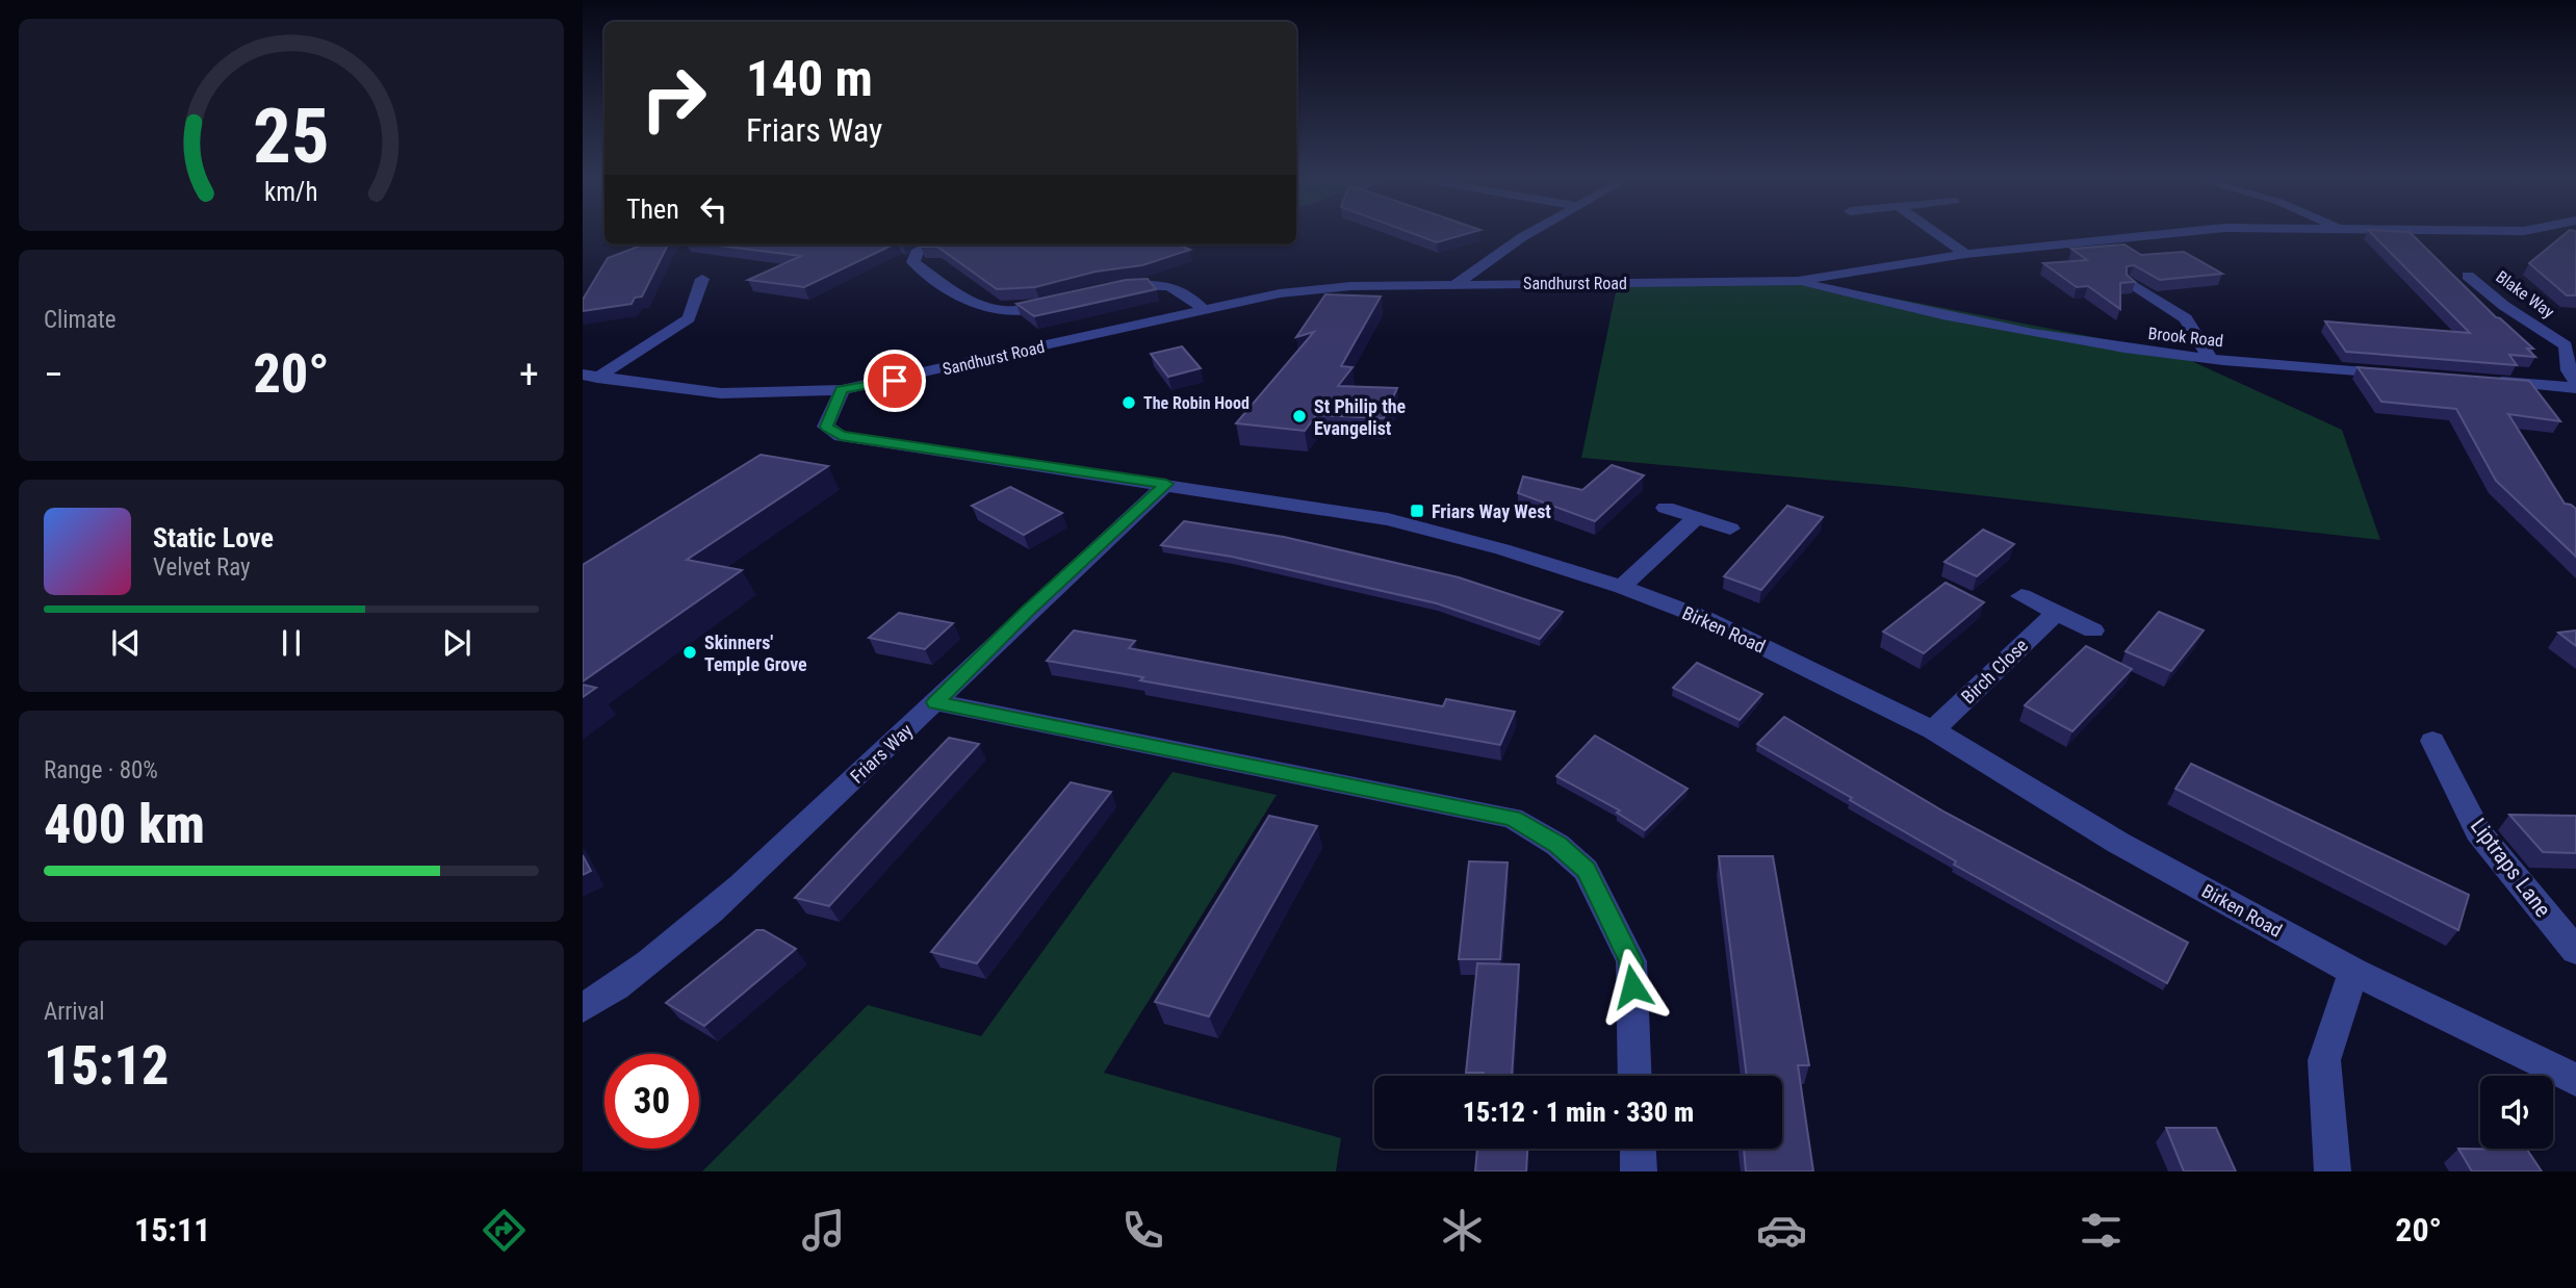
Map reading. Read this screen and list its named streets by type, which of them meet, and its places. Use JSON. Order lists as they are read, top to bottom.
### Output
{
  "streets": {
    "street": [
      "Sandhurst Road",
      "Blake Way",
      "Brook Road",
      "Birken Road",
      "Birch Close",
      "Friars Way",
      "Liptraps Lane"
    ]
  },
  "crossings": [
    ["Sandhurst Road", "Brook Road"],
    ["Sandhurst Road", "Birken Road"],
    ["Birken Road", "Birch Close"],
    ["Birken Road", "Friars Way"]
  ],
  "places": {
    "other": ["The Robin Hood", "St Philip the Evangelist", "Skinners' Temple Grove"],
    "transit": ["Friars Way West"]
  },
  "page": {
    "turn": ["140 m", "Friars Way"],
    "then": "Then",
    "tile": [
      "Climate",
      ["Range · 80%", "400 km"],
      ["Arrival", "15:12"]
    ],
    "heat": ["−", "20°", "+"],
    "song": ["Static Love", "Velvet Ray"],
    "limit": "30",
    "trip": "15:12 · 1 min · 330 m",
    "tabs": ["15:11", "20°"],
    "gauge": ["25", "km/h"]
  }
}
